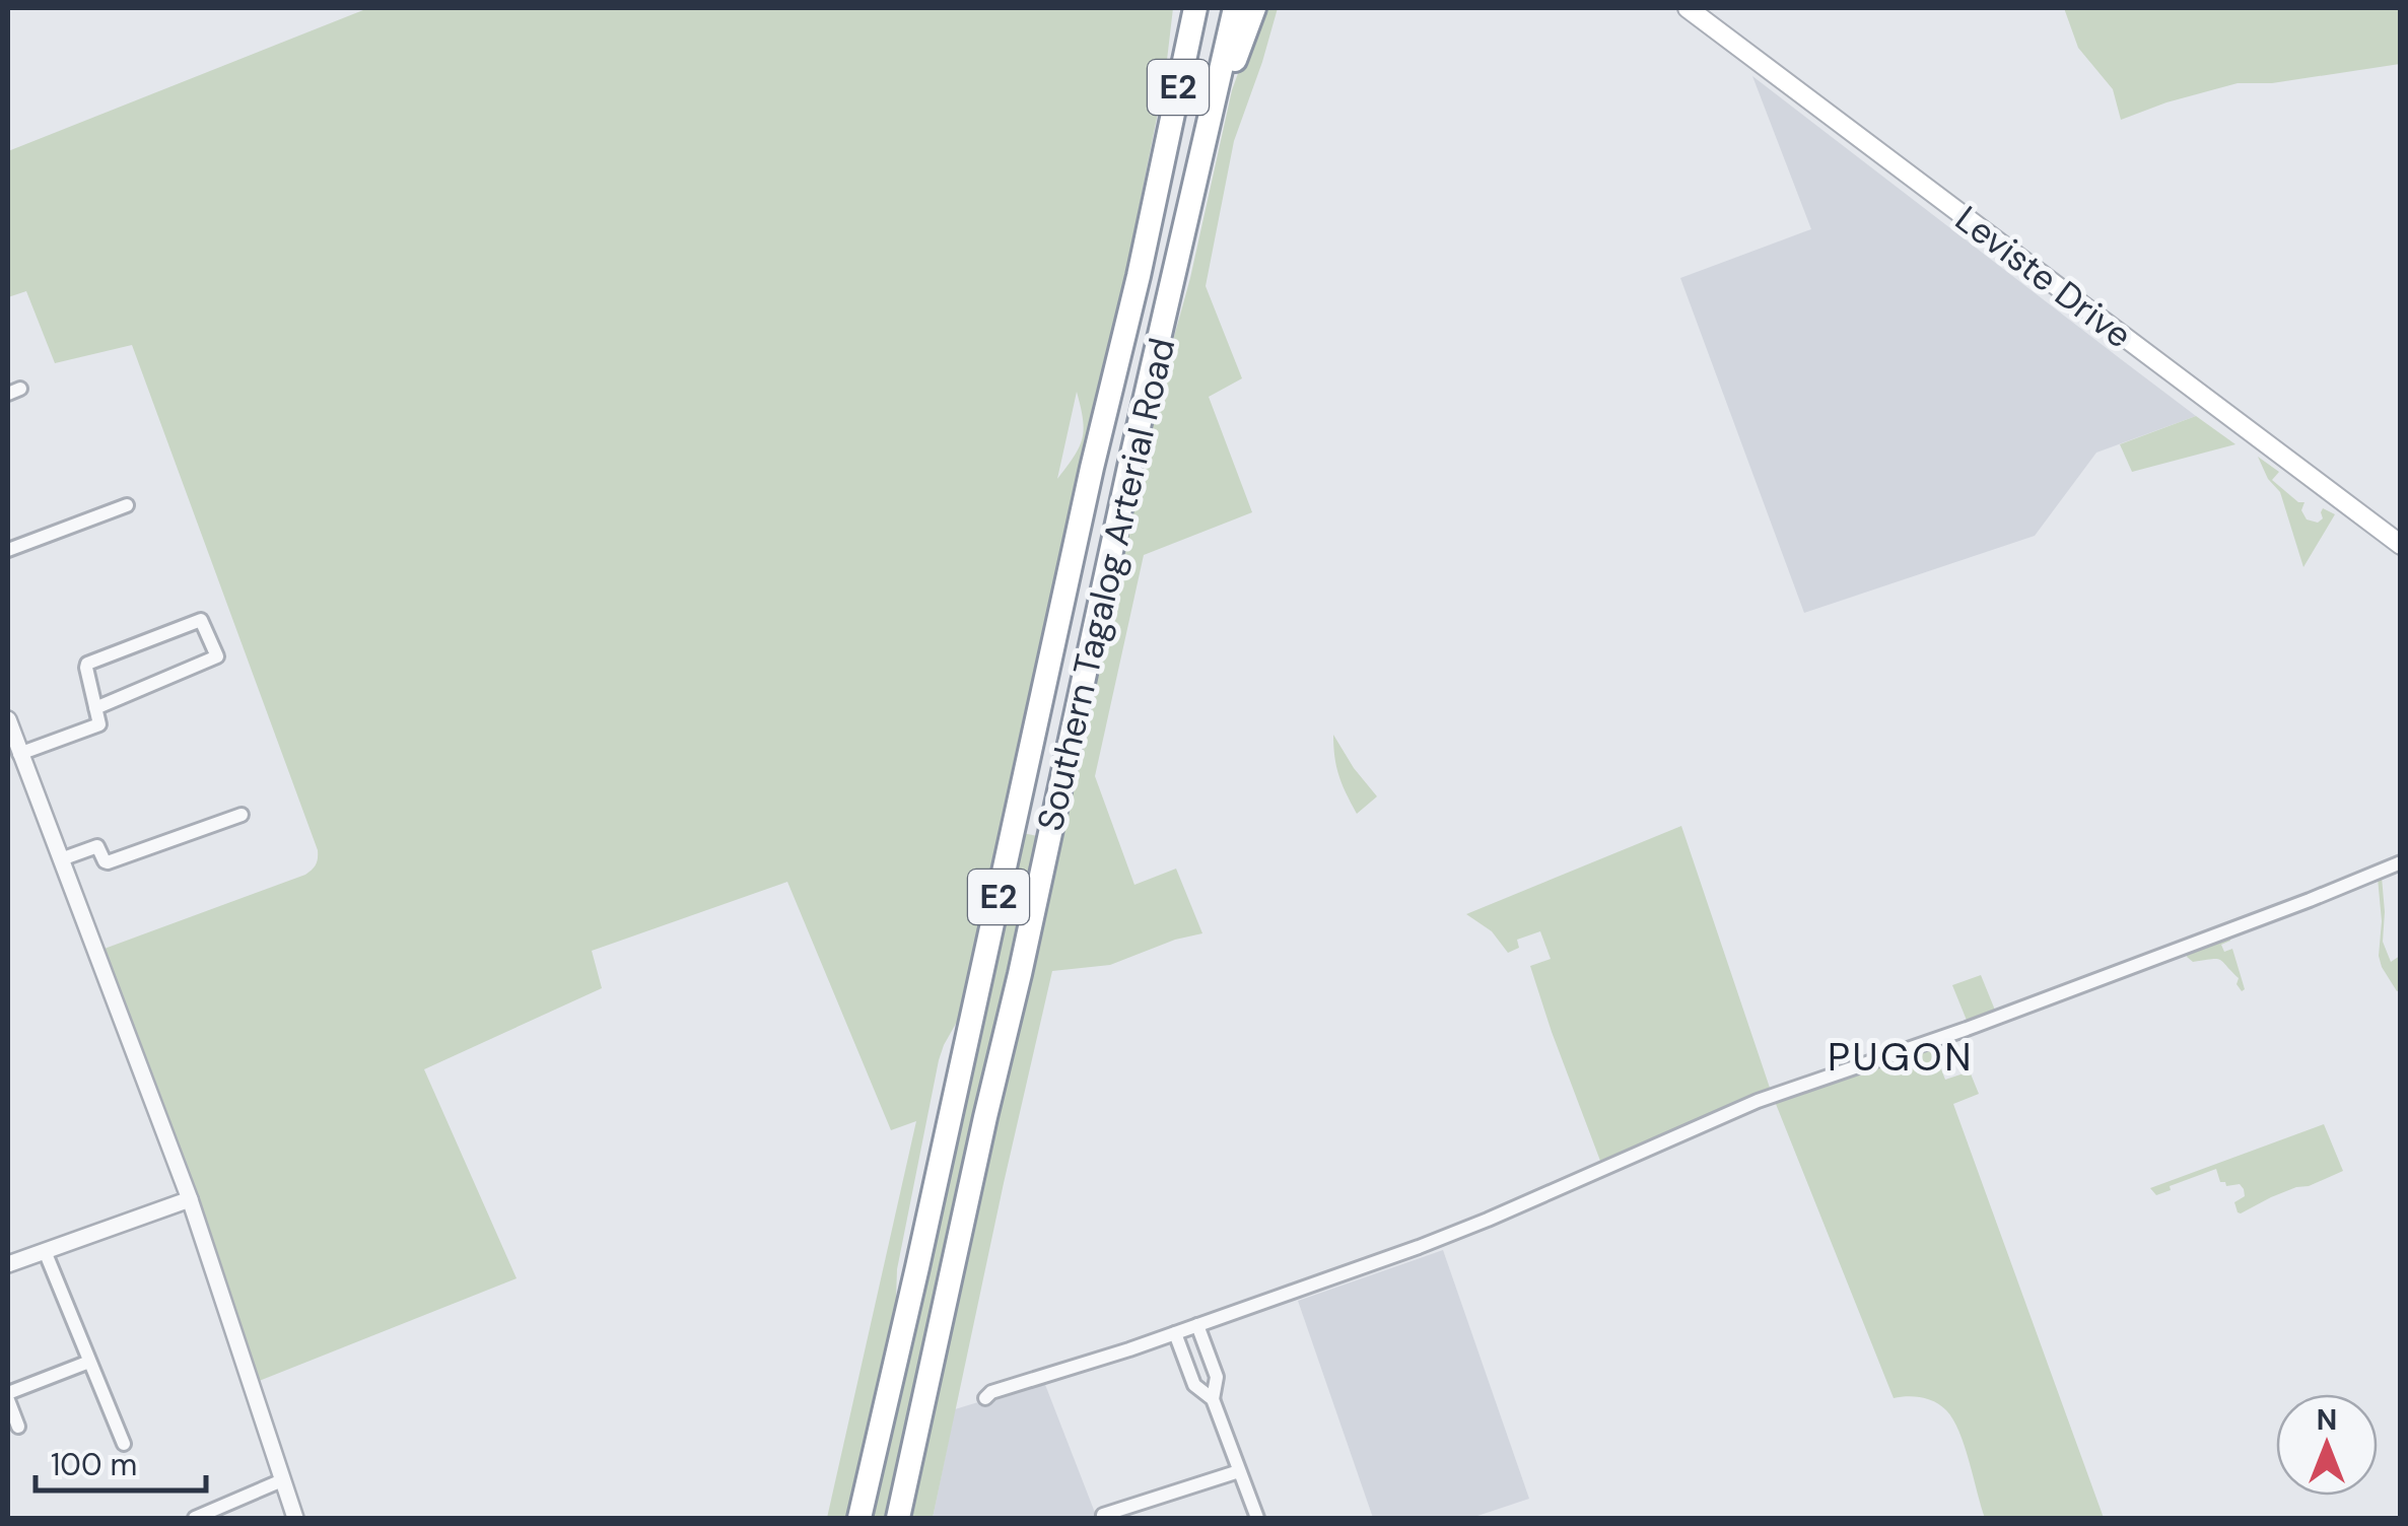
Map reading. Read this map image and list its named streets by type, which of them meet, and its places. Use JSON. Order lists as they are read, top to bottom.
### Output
{
  "streets": {
    "highway": ["E2", "Southern Tagalog Arterial Road"],
    "main road": ["Leviste Drive"]
  },
  "districts": ["PUGON"],
  "scale_bar": "100 m",
  "north": "top"
}
